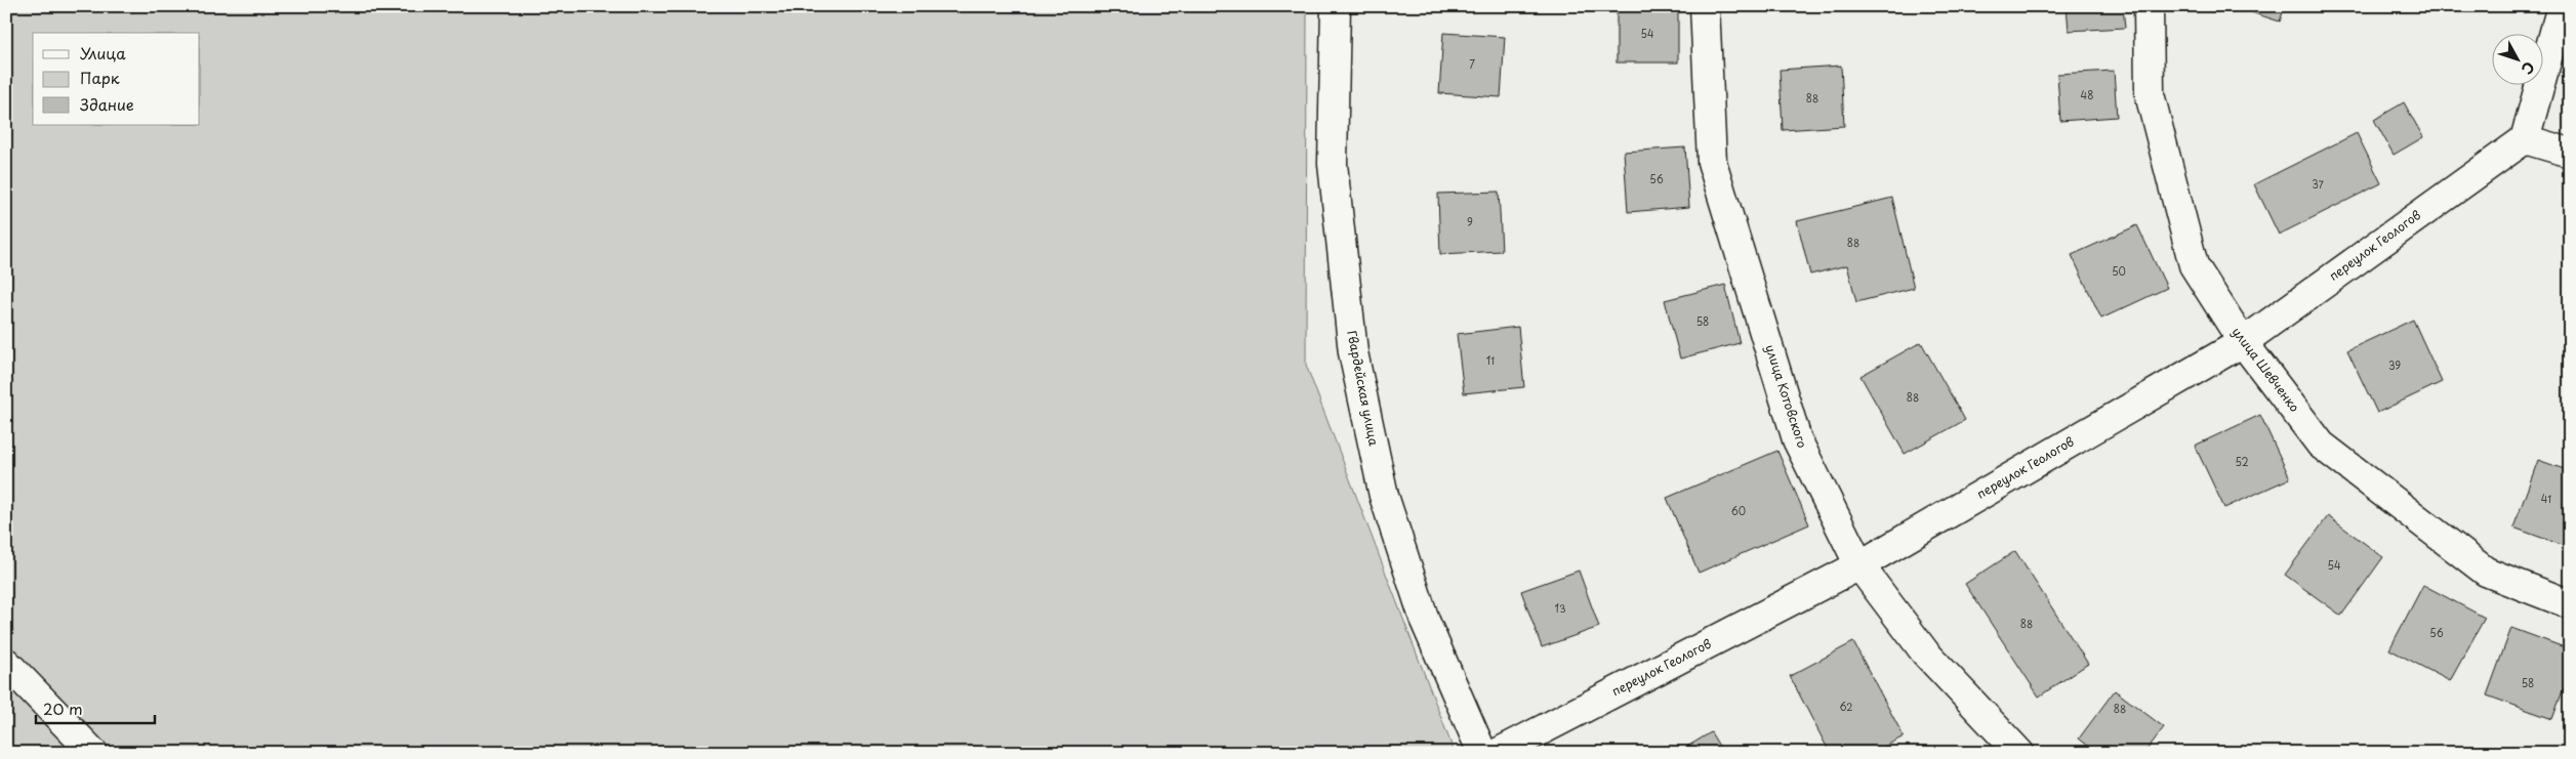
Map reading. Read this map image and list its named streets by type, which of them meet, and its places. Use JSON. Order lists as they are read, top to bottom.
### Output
{
  "streets": {
    "main road": [
      "переулок Геологов",
      "улица Шевченко",
      "Гвардейская улица",
      "улица Котовского"
    ]
  },
  "crossings": [
    ["переулок Геологов", "улица Шевченко"],
    ["переулок Геологов", "улица Котовского"]
  ],
  "house_numbers": [
    "54",
    "7",
    "48",
    "88",
    "56",
    "37",
    "9",
    "88",
    "50",
    "58",
    "11",
    "39",
    "88",
    "52",
    "41",
    "60",
    "54",
    "13",
    "88",
    "56",
    "58",
    "62",
    "88"
  ],
  "legend": ["Улица", "Парк", "Здание"],
  "scale_bar": "20 m",
  "north": "bottom right"
}
